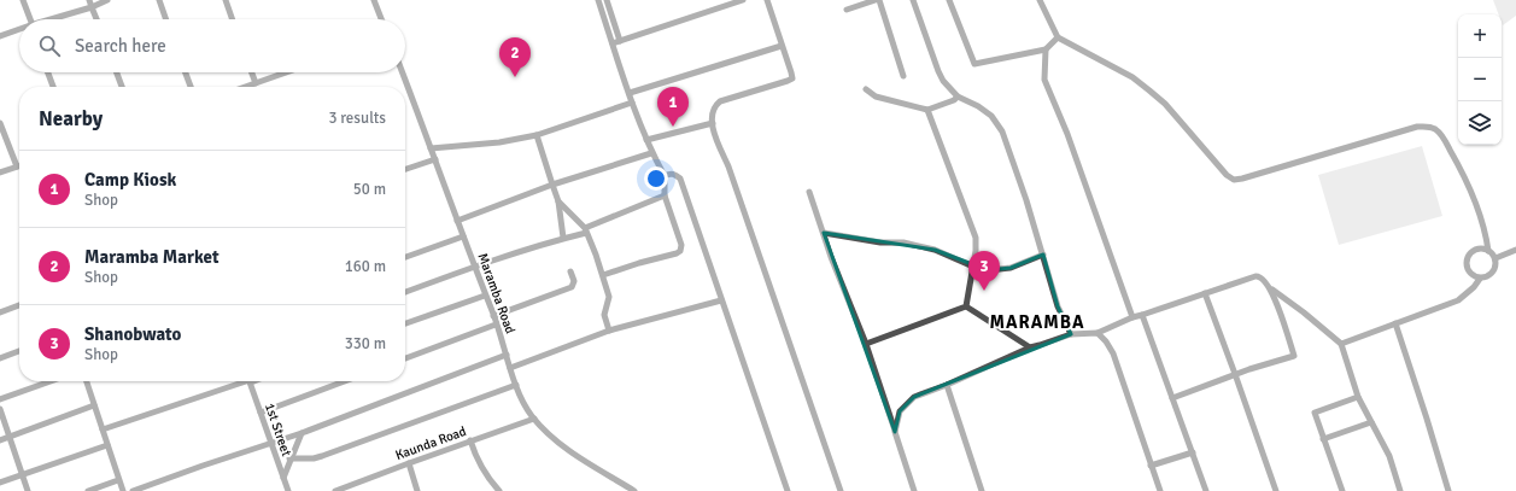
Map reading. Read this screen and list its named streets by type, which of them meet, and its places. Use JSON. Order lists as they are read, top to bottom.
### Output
{
  "streets": {
    "street": ["Maramba Road", "1st Street", "Kaunda Road"]
  },
  "crossings": [
    ["Maramba Road", "Kaunda Road"]
  ],
  "districts": ["MARAMBA"],
  "page": {
    "map_buttons": ["+", "−"],
    "search": "Search here",
    "pins": ["2", "1", "3"],
    "heading": ["Nearby", "3 results"],
    "list": [
      {
        "mark": "1",
        "name": "Camp Kiosk",
        "note": "Shop",
        "value": "50 m"
      },
      {
        "mark": "2",
        "name": "Maramba Market",
        "note": "Shop",
        "value": "160 m"
      },
      {
        "mark": "3",
        "name": "Shanobwato",
        "note": "Shop",
        "value": "330 m"
      }
    ]
  }
}
